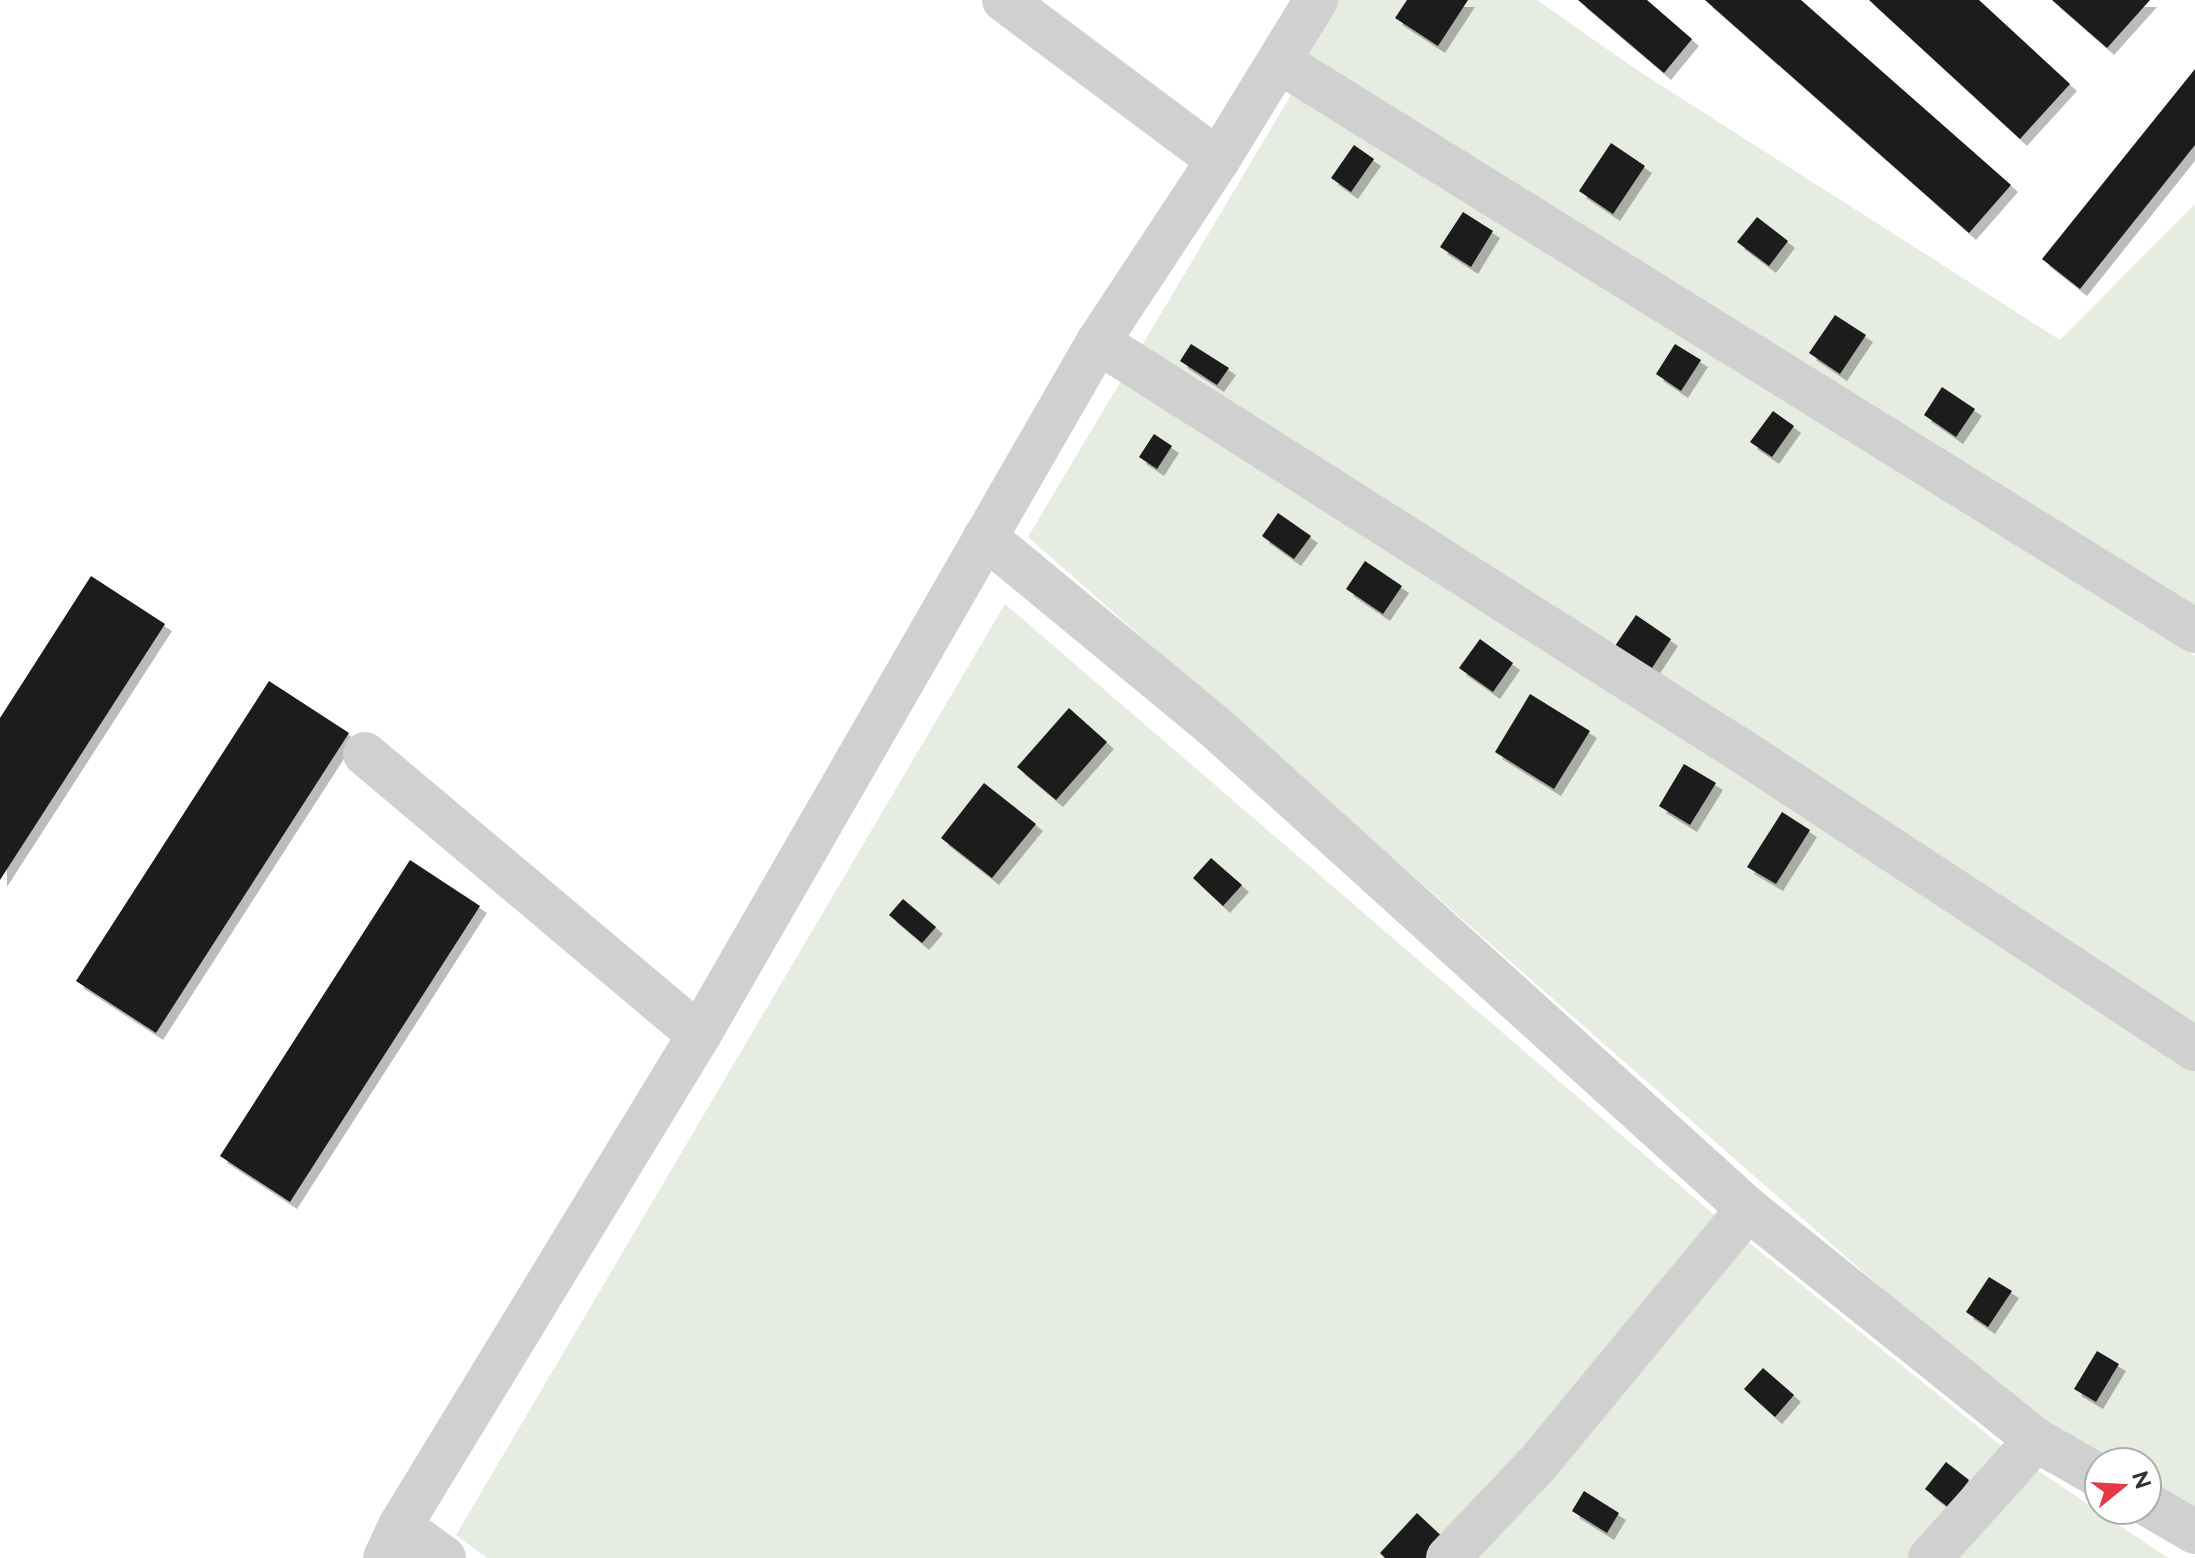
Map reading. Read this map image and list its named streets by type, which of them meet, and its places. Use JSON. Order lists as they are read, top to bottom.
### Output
{
  "north": "right"
}
